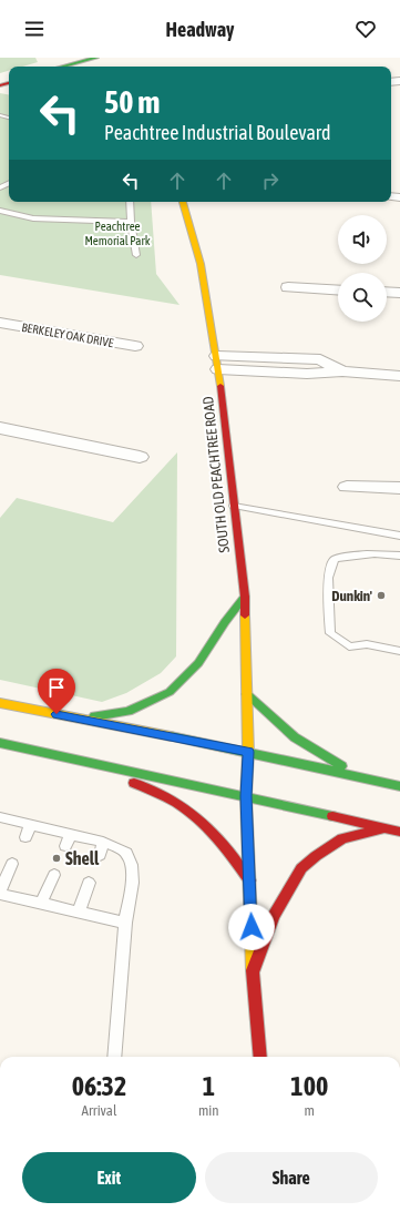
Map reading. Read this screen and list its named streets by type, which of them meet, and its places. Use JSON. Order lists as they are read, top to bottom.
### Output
{
  "streets": {
    "main road": ["SOUTH OLD PEACHTREE ROAD"],
    "street": ["BERKELEY OAK DRIVE"]
  },
  "parks": ["Peachtree Memorial Park"],
  "places": ["Dunkin'", "Shell"],
  "page": {
    "header": "Headway",
    "turn": ["50 m", "Peachtree Industrial Boulevard"],
    "eta": [
      "06:32",
      "Arrival",
      "1",
      "min",
      "100",
      "m"
    ],
    "buttons": ["Exit", "Share"]
  }
}
